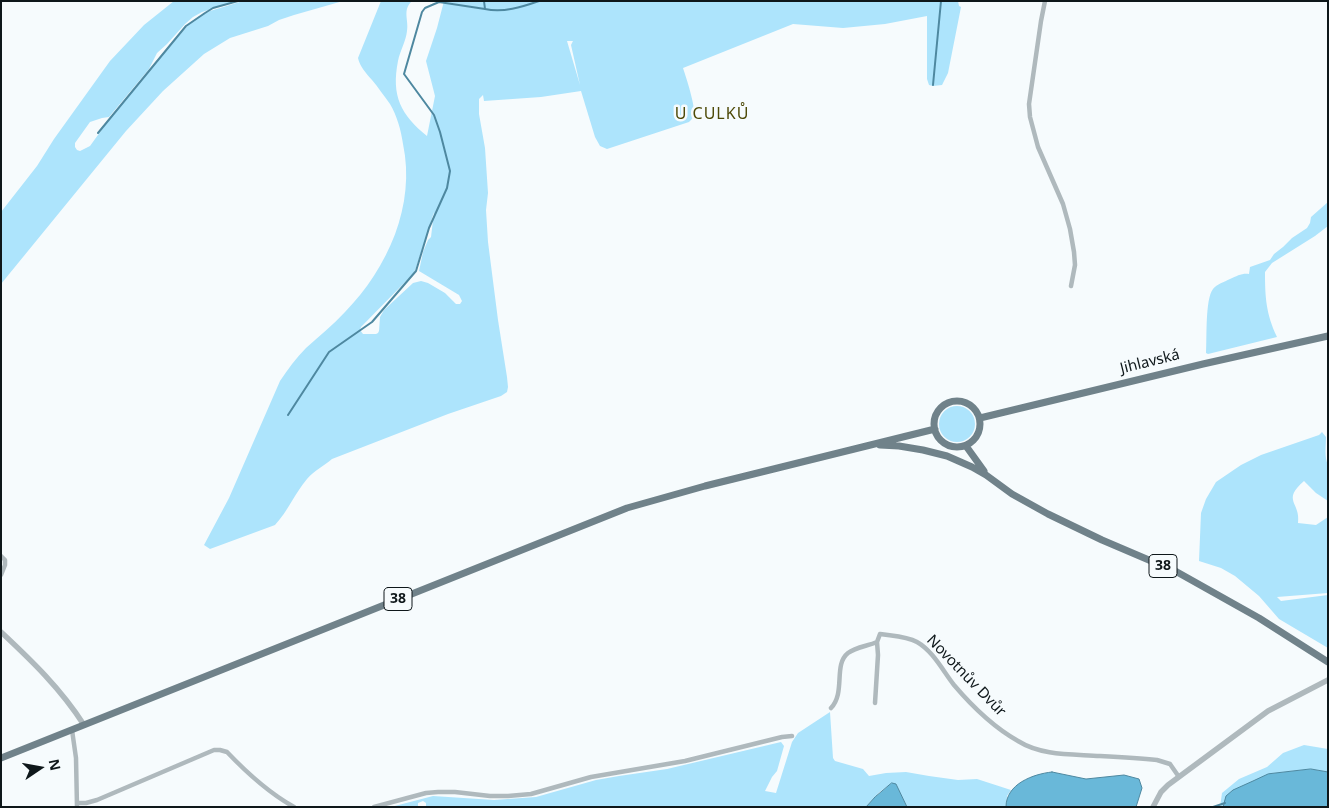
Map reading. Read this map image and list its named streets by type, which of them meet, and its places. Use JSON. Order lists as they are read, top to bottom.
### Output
{
  "streets": {
    "main road": ["Jihlavská", "38"],
    "street": ["Novotnův Dvůr"]
  },
  "crossings": [
    ["Jihlavská", "38"]
  ],
  "districts": ["U CULKŮ"],
  "north": "right"
}
